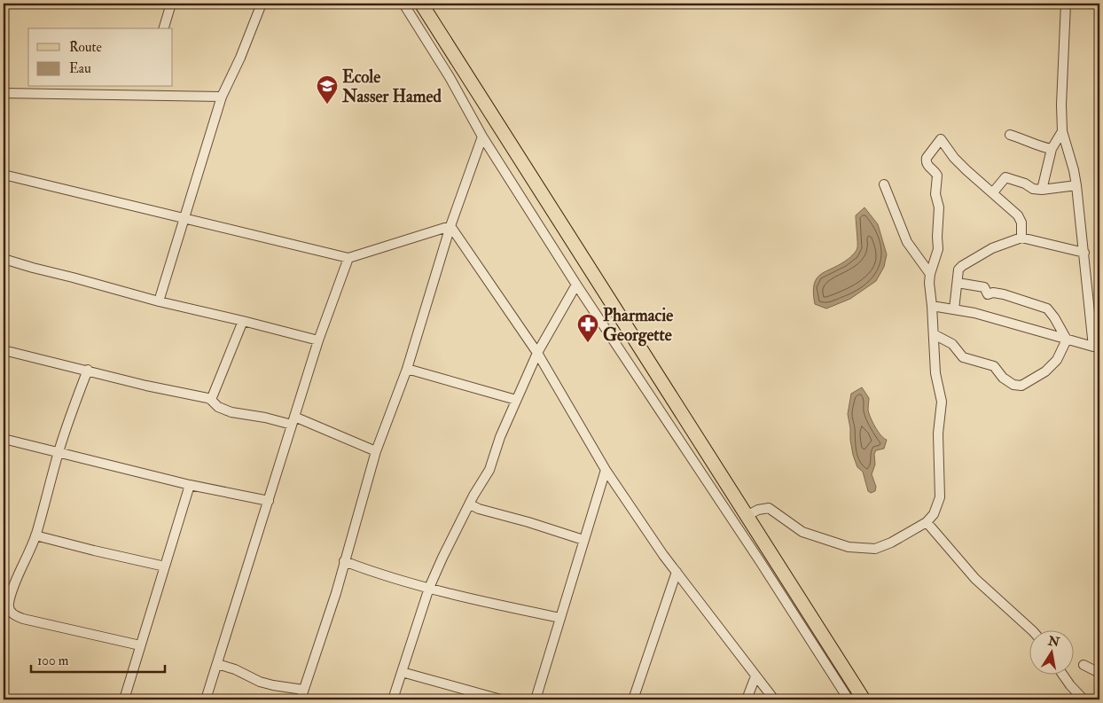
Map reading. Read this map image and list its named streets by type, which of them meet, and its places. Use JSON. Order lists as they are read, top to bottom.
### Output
{
  "places": {
    "school or university": ["Ecole Nasser Hamed"],
    "pharmacy": ["Pharmacie Georgette"]
  },
  "legend": ["Route", "Eau"],
  "scale_bar": "100 m",
  "north": "top"
}
